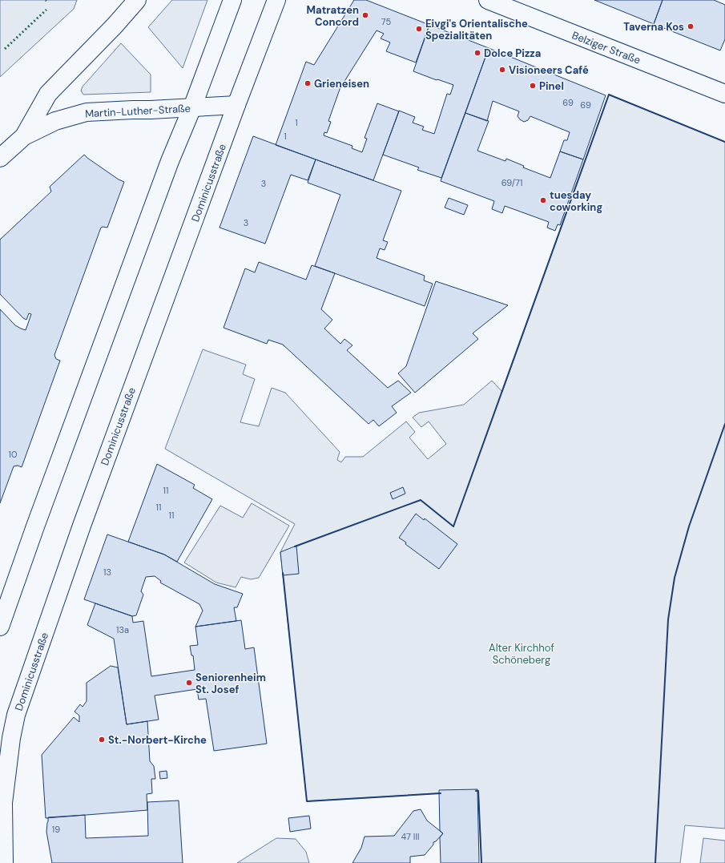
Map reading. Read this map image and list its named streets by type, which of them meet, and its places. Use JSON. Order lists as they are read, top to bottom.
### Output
{
  "streets": {
    "main road": ["Belziger Straße", "Martin-Luther-Straße", "Dominicusstraße"]
  },
  "crossings": [
    ["Martin-Luther-Straße", "Dominicusstraße"]
  ],
  "parks": ["Alter Kirchhof Schöneberg"],
  "places": [
    "Matratzen Concord",
    "Taverna Kos",
    "Eivgi's Orientalische Spezialitäten",
    "Dolce Pizza",
    "Visioneers Café",
    "Grieneisen",
    "Pinel",
    "tuesday coworking",
    "Seniorenheim St. Josef",
    "St.-Norbert-Kirche"
  ],
  "house_numbers": [
    "75",
    "69",
    "69",
    "1",
    "1",
    "69/71",
    "3",
    "3",
    "10",
    "11",
    "11",
    "11",
    "13",
    "13a",
    "19",
    "47 III"
  ]
}
